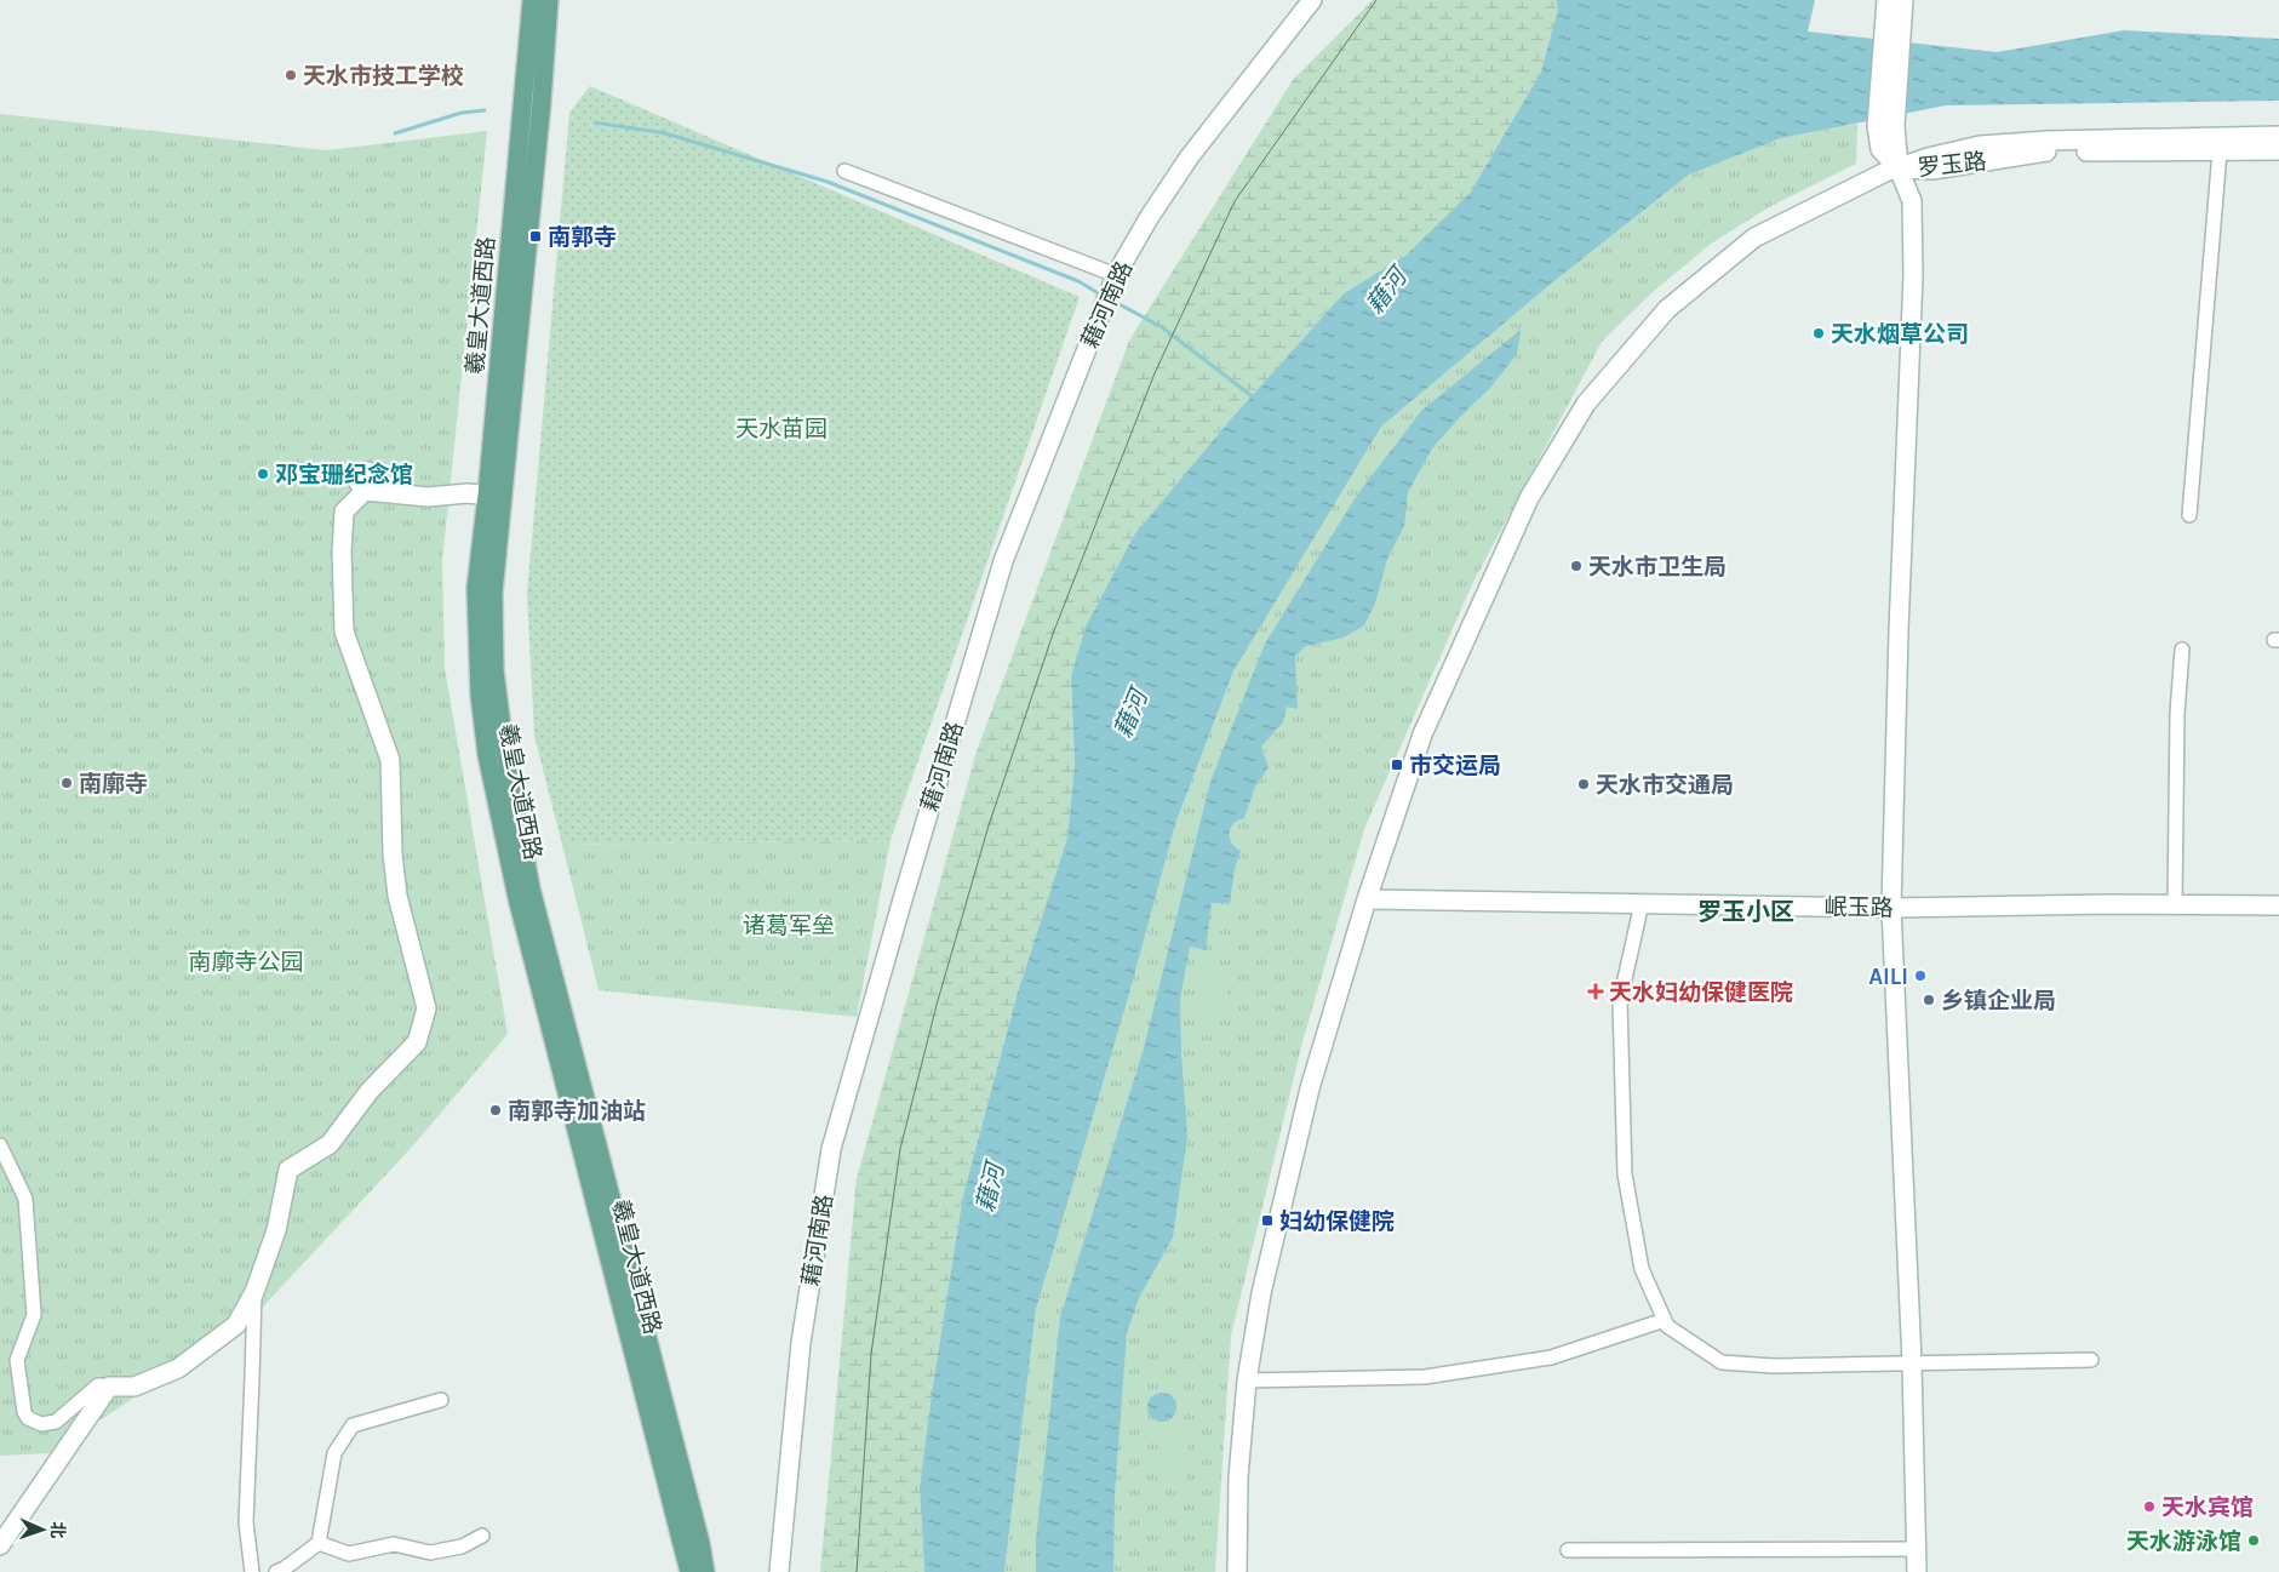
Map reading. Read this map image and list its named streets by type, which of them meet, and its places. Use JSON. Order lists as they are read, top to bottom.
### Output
{
  "streets": {
    "main road": [
      "罗玉路",
      "藉河南路",
      "羲皇大道西路",
      "岷玉路"
    ]
  },
  "districts": ["罗玉小区"],
  "water": ["藉河"],
  "parks": ["天水苗园", "诸葛军垒", "南廓寺公园"],
  "places": {
    "other": [
      "天水市技工学校",
      "天水烟草公司",
      "邓宝珊纪念馆",
      "天水市卫生局",
      "南廓寺",
      "天水市交通局",
      "AILI",
      "乡镇企业局",
      "南郭寺加油站",
      "天水宾馆",
      "天水游泳馆"
    ],
    "transit": ["南郭寺", "市交运局", "妇幼保健院"],
    "health": ["天水妇幼保健医院"]
  },
  "north": "right"
}
